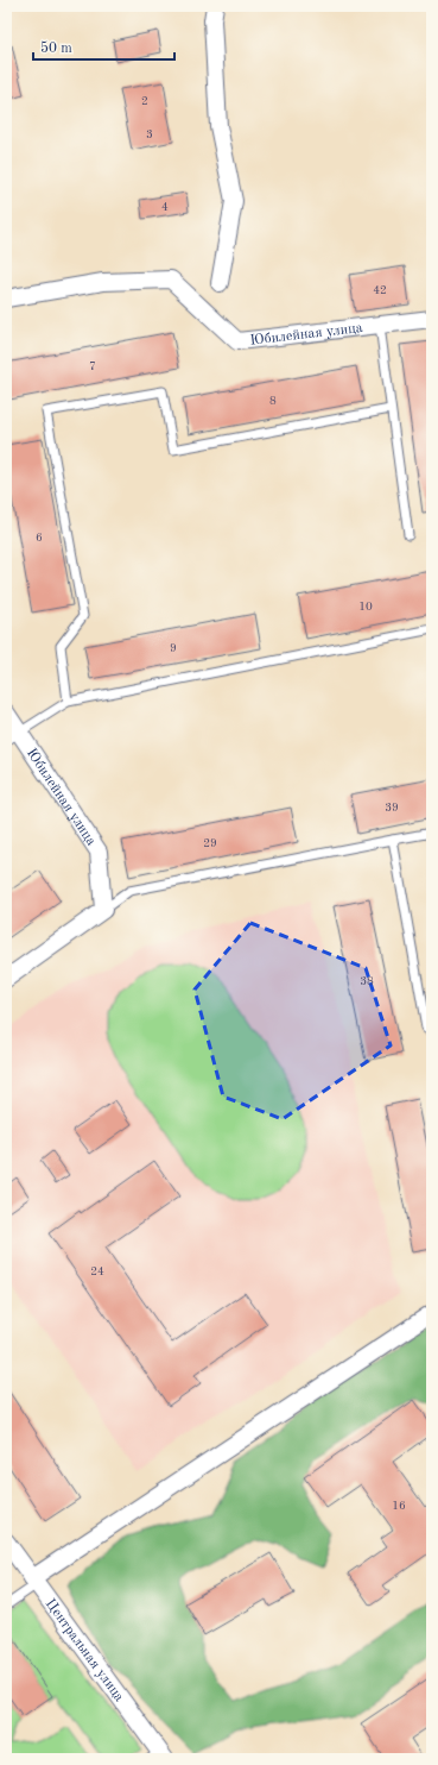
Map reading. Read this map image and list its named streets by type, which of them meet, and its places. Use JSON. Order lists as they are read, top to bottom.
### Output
{
  "streets": {
    "street": ["Юбилейная улица", "Центральная улица"]
  },
  "house_numbers": [
    "2",
    "3",
    "4",
    "42",
    "7",
    "8",
    "6",
    "10",
    "9",
    "39",
    "29",
    "38",
    "24",
    "16"
  ],
  "scale_bar": "50 m"
}
